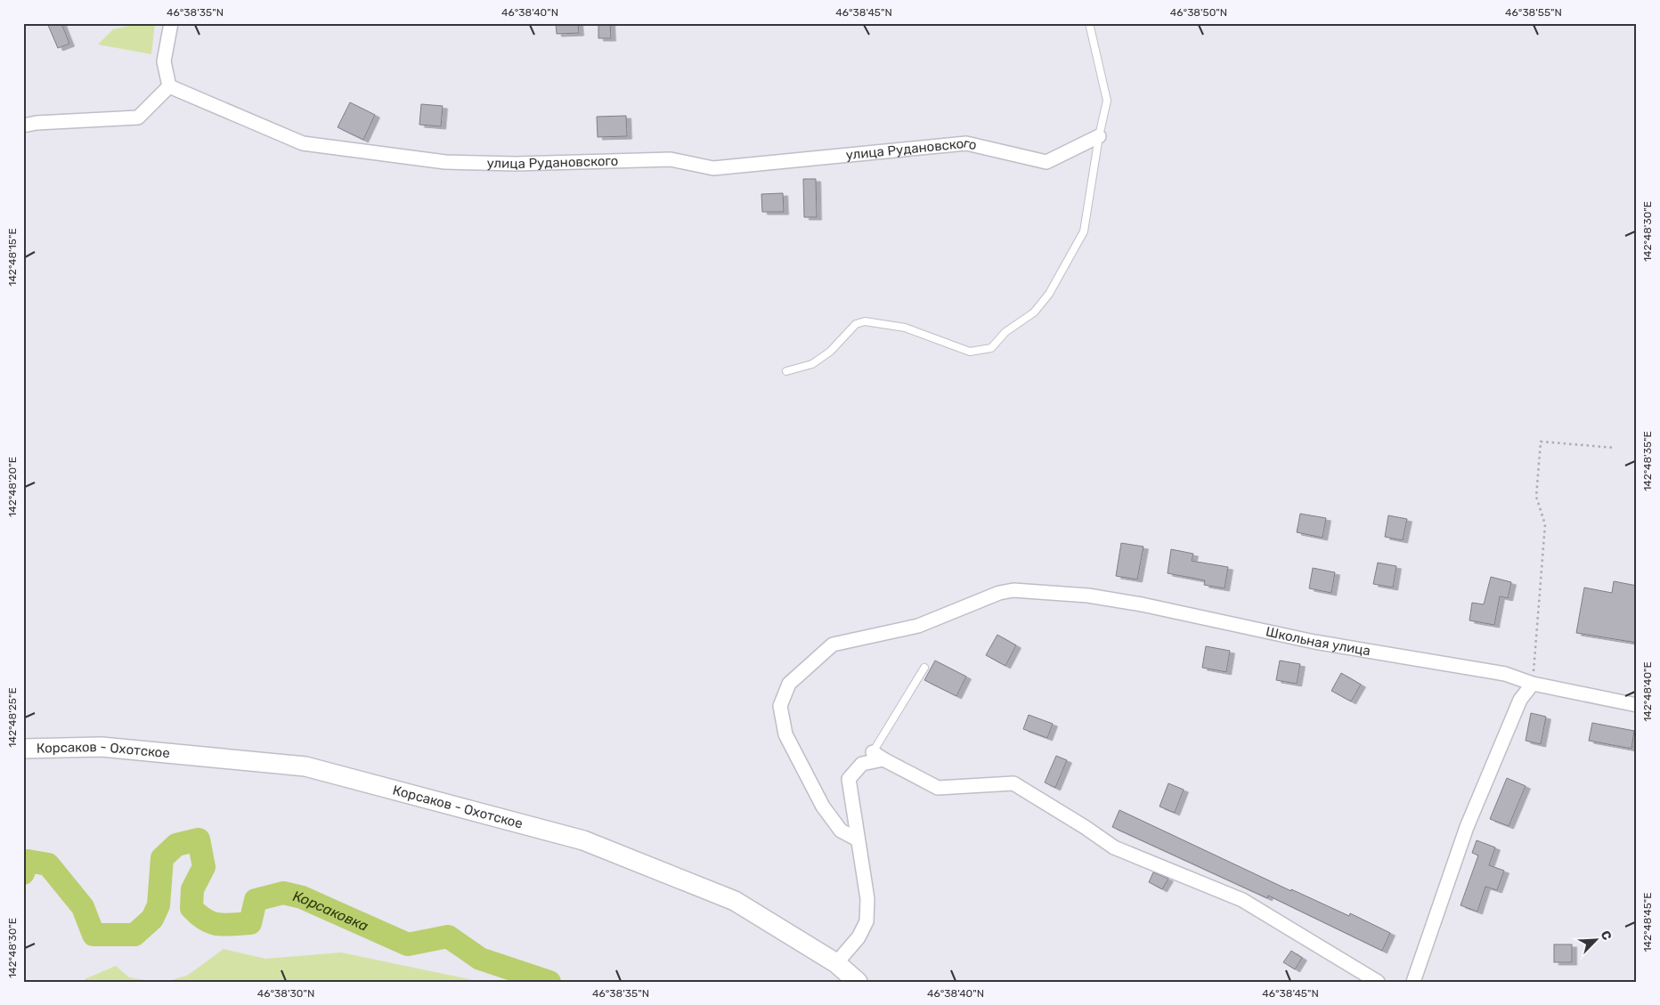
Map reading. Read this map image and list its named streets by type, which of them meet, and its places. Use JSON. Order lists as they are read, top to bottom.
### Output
{
  "streets": {
    "street": ["улица Рудановского", "Школьная улица", "Корсаков - Охотское"]
  },
  "water": ["Корсаковка"],
  "north": "top right",
  "coordinates": [
    "46°38'35\"N",
    "46°38'40\"N",
    "46°38'45\"N",
    "46°38'50\"N",
    "46°38'55\"N",
    "142°48'30\"E",
    "142°48'15\"E",
    "142°48'35\"E",
    "142°48'20\"E",
    "142°48'40\"E",
    "142°48'25\"E",
    "142°48'45\"E",
    "46°38'30\"N"
  ]
}
